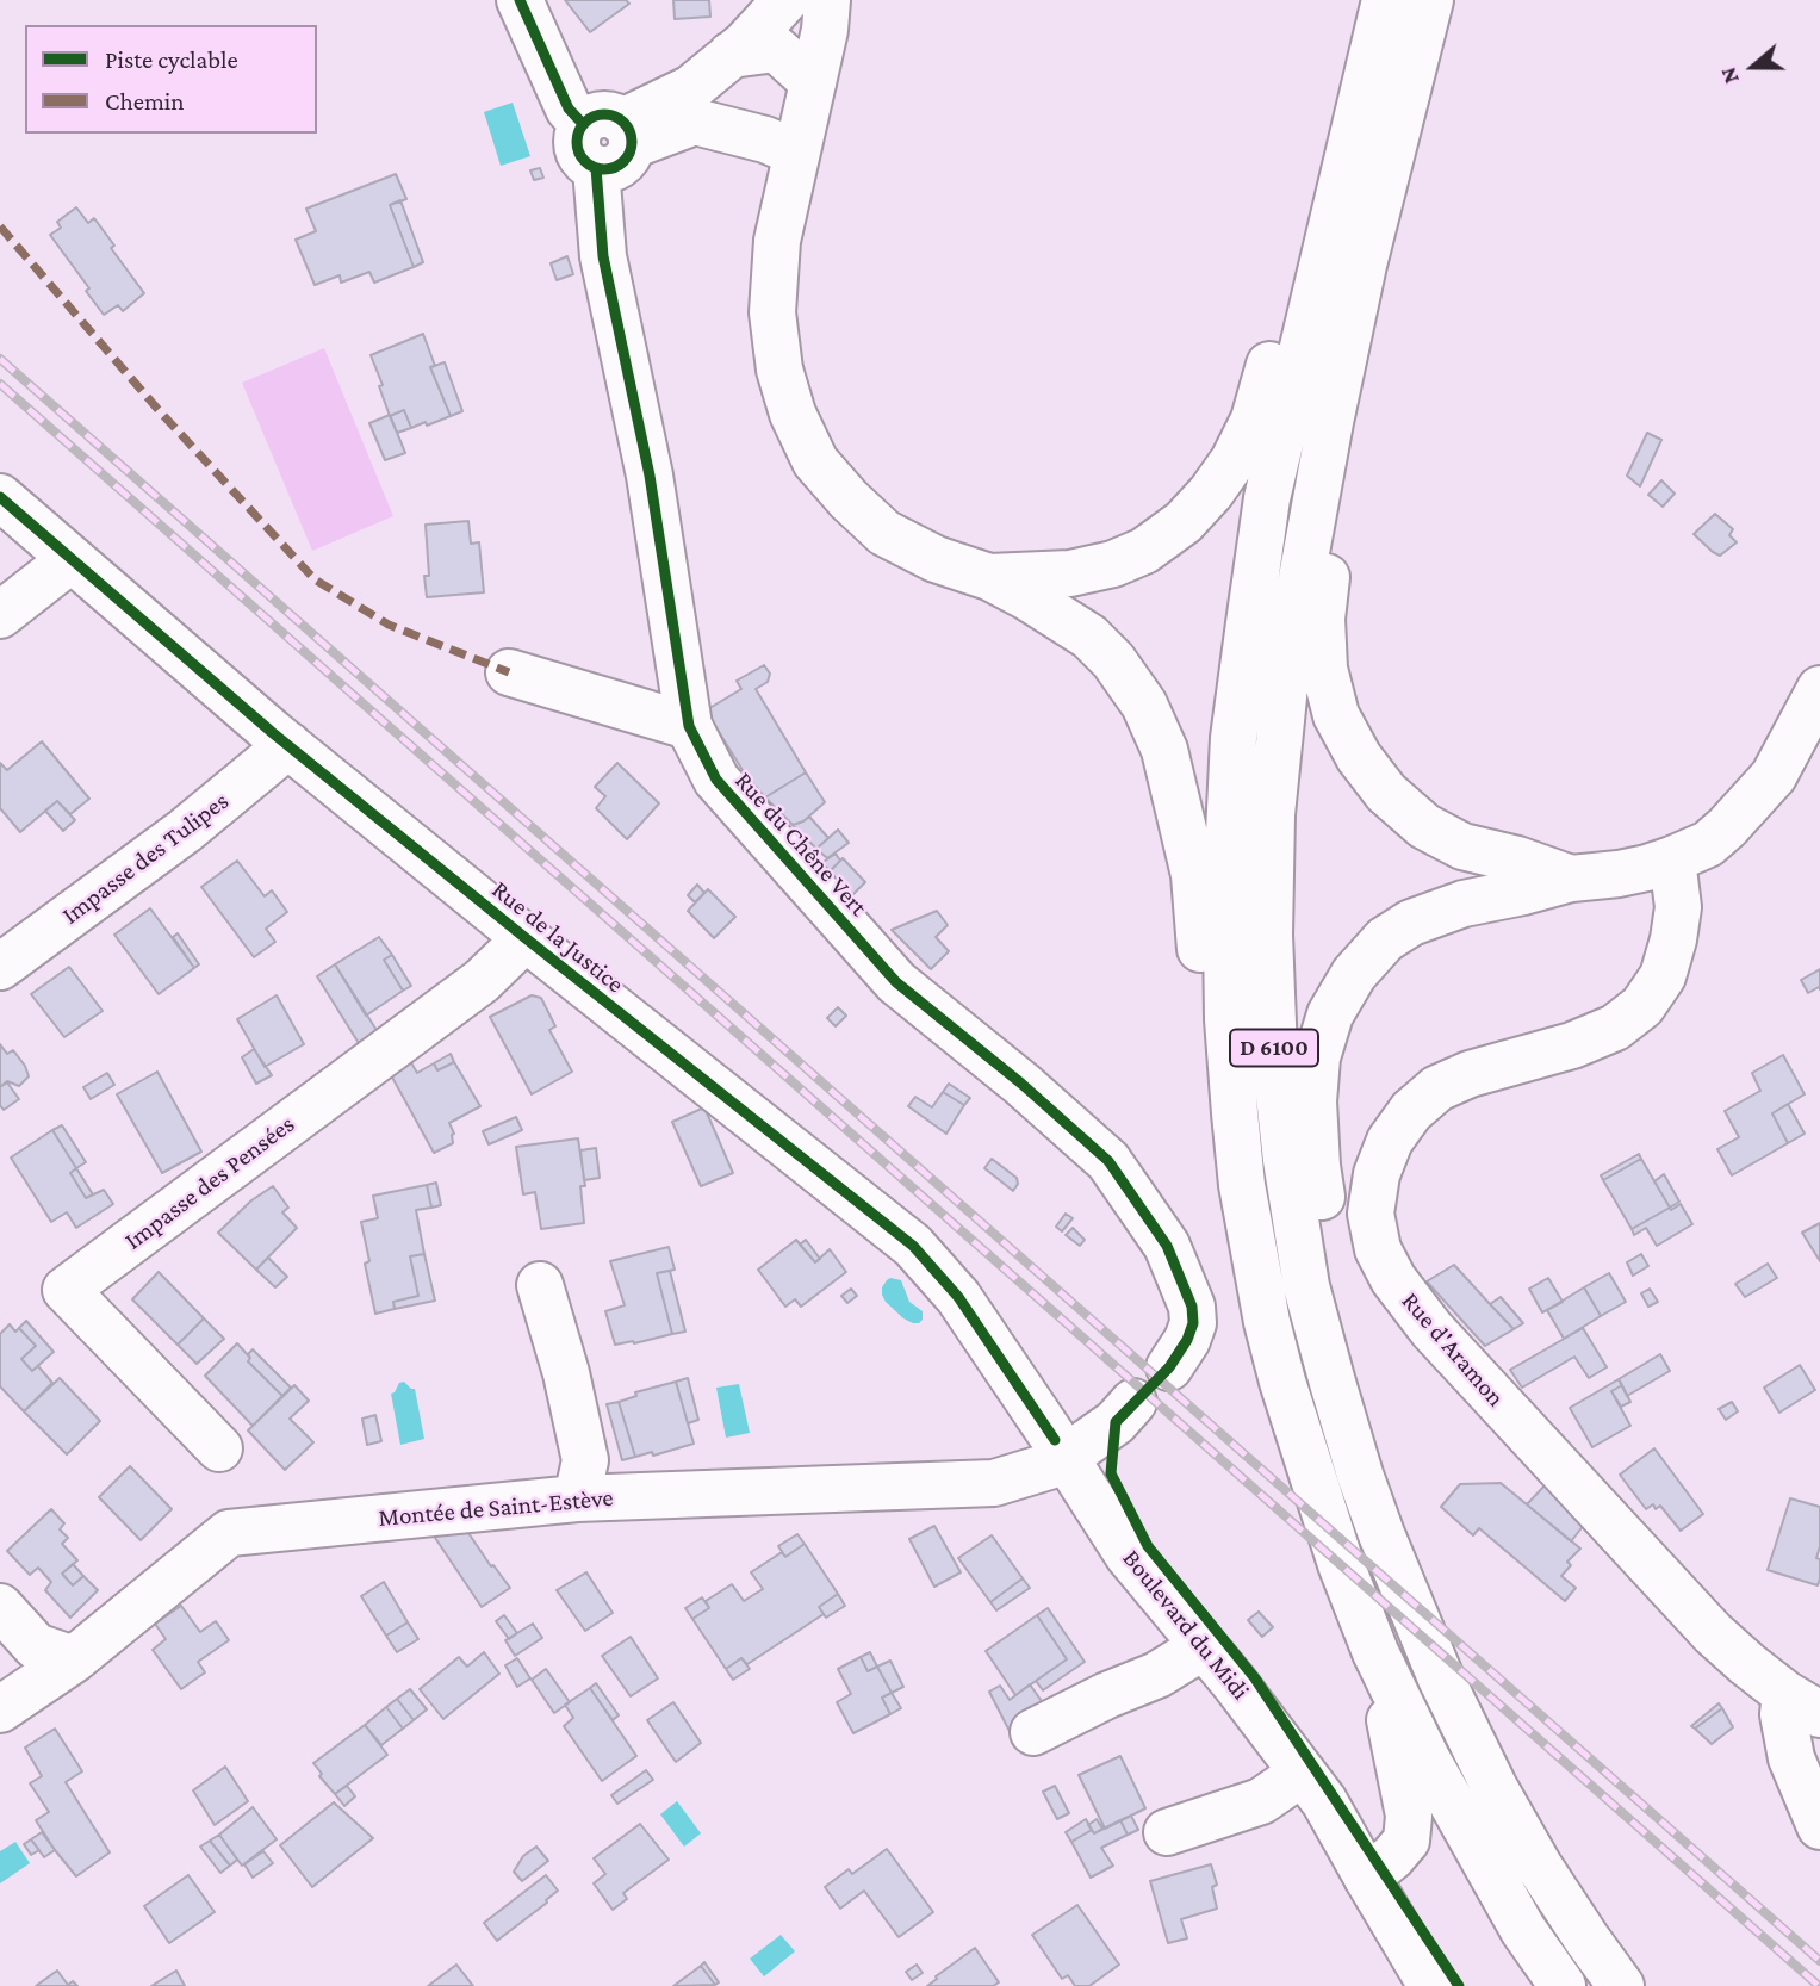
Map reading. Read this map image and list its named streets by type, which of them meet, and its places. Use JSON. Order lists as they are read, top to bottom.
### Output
{
  "streets": {
    "main road": [
      "Rue du Chêne Vert",
      "Impasse des Tulipes",
      "Rue de la Justice",
      "D 6100",
      "Impasse des Pensées",
      "Rue d'Aramon",
      "Montée de Saint-Estève",
      "Boulevard du Midi"
    ]
  },
  "crossings": [
    ["Impasse des Tulipes", "Rue de la Justice"],
    ["Rue de la Justice", "Impasse des Pensées"],
    ["Rue de la Justice", "Montée de Saint-Estève"],
    ["Rue de la Justice", "Boulevard du Midi"],
    ["Montée de Saint-Estève", "Boulevard du Midi"]
  ],
  "legend": ["Piste cyclable", "Chemin"],
  "north": "left"
}
